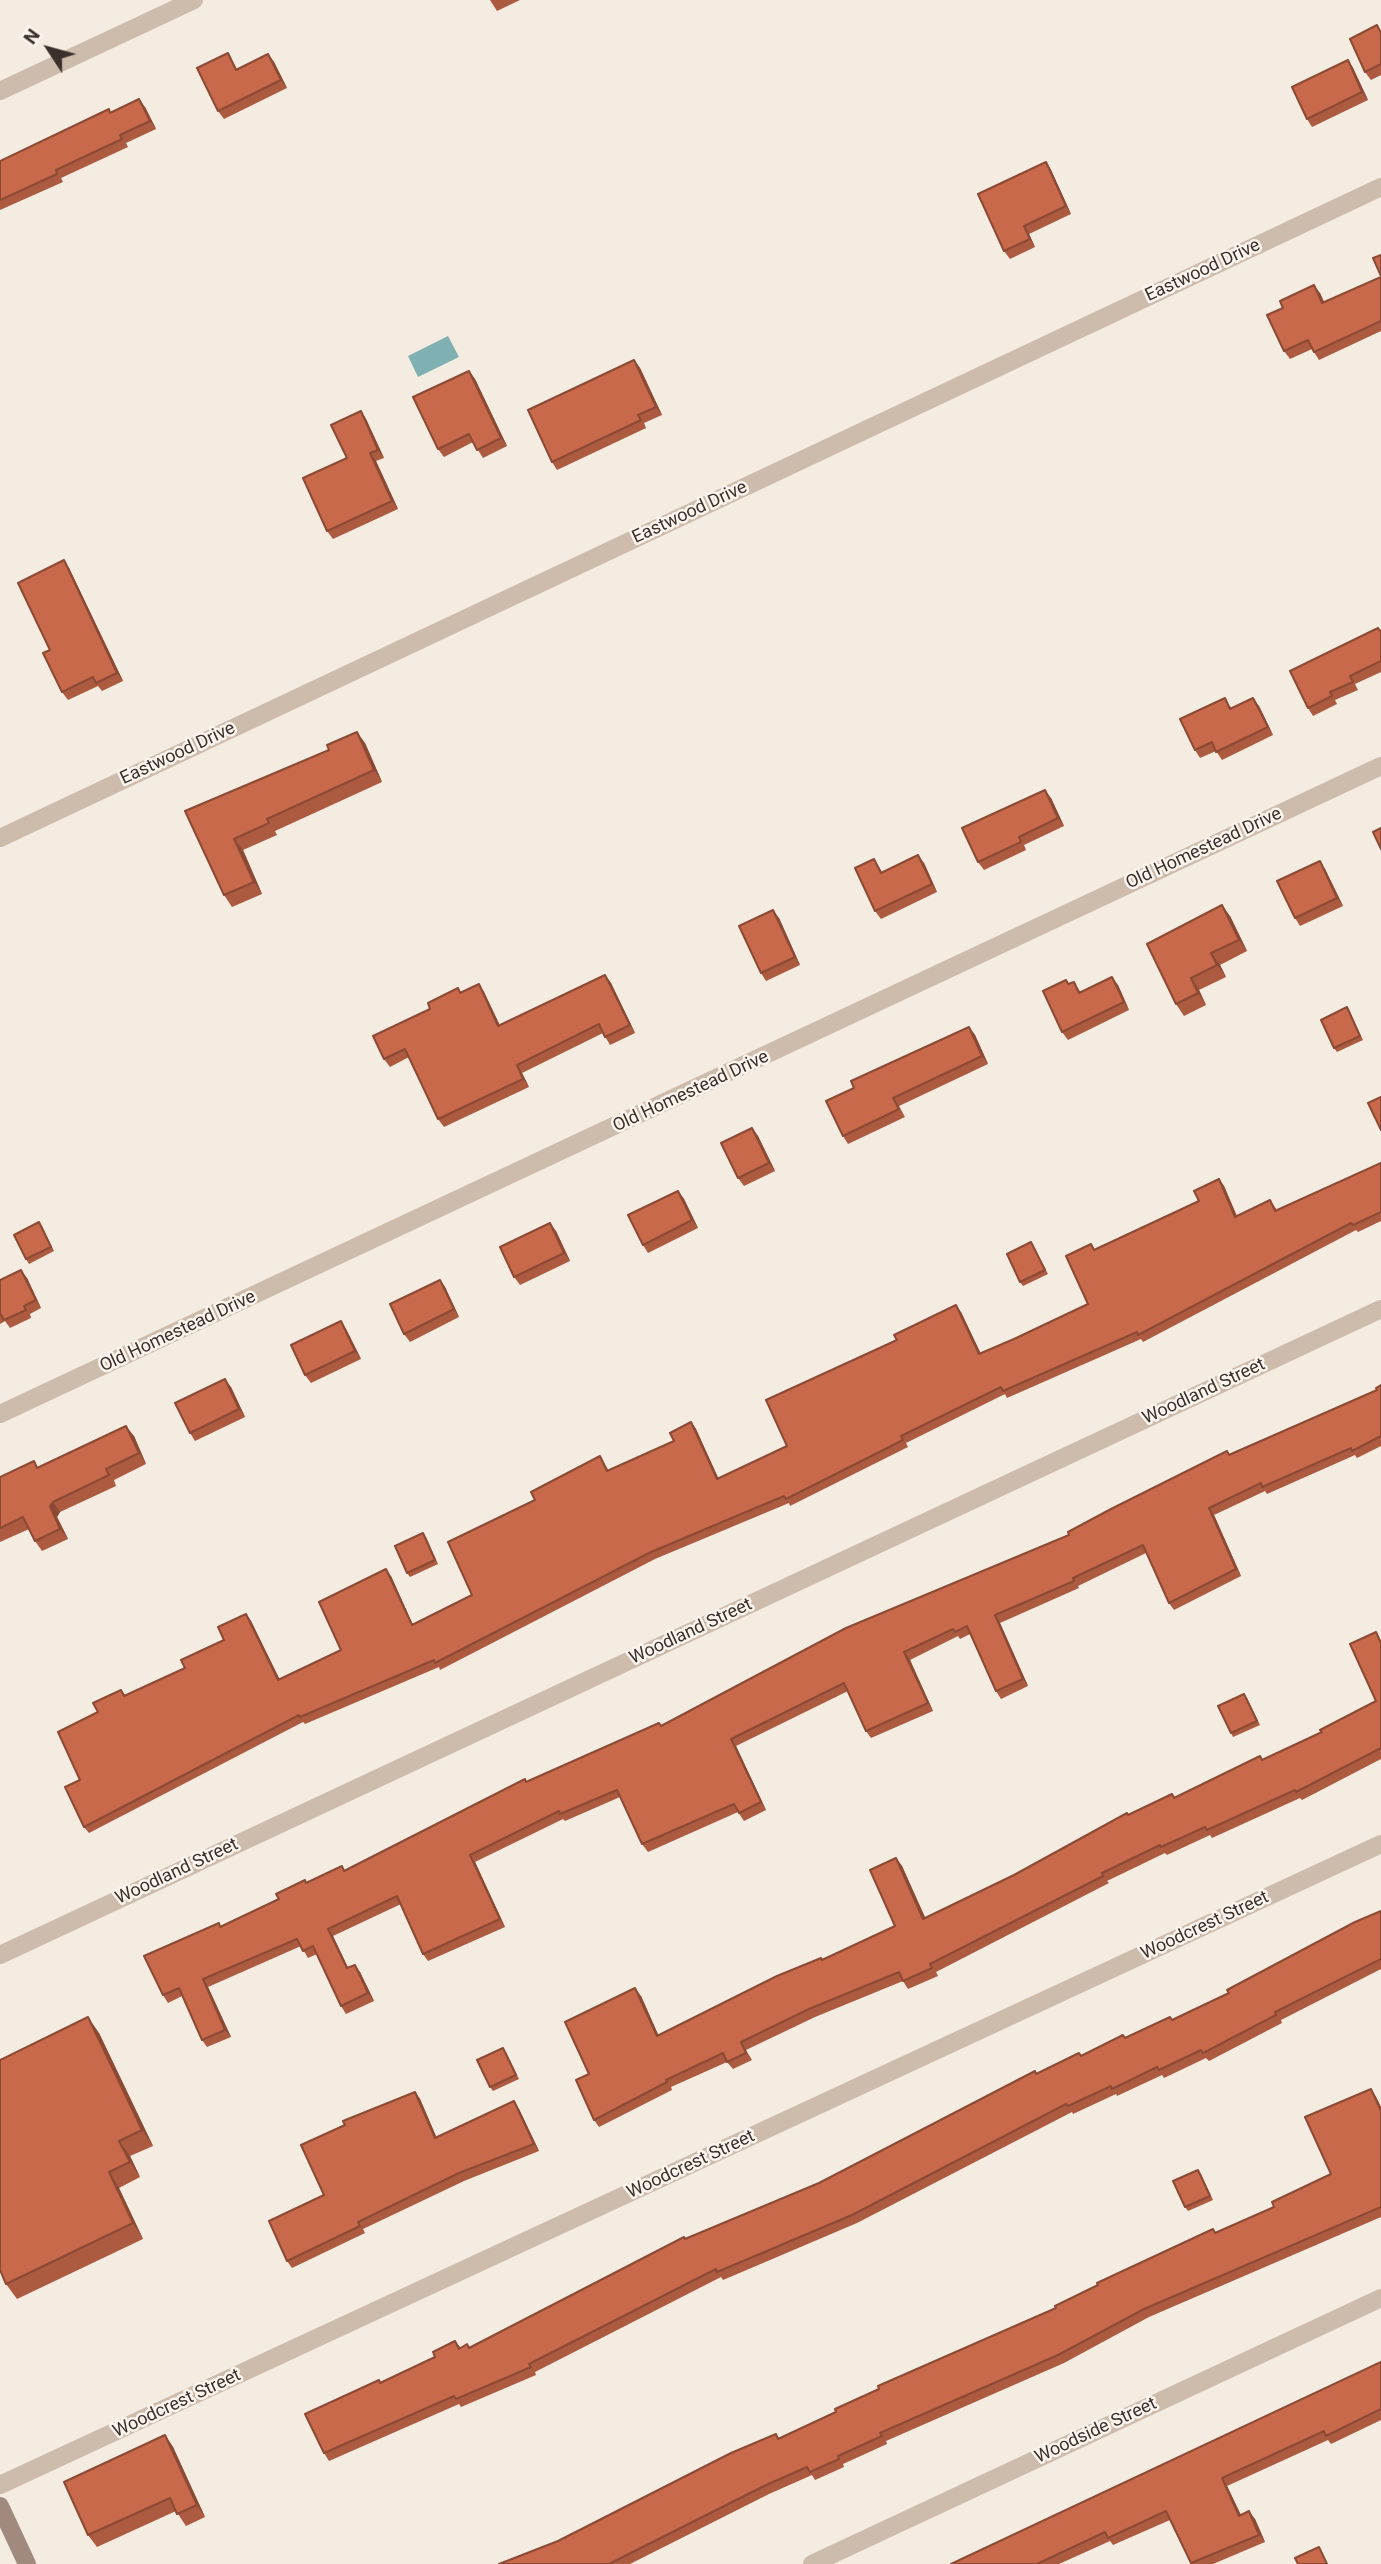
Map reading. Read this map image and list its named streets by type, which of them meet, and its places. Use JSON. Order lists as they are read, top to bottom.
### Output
{
  "streets": {
    "street": [
      "Eastwood Drive",
      "Old Homestead Drive",
      "Woodland Street",
      "Woodcrest Street",
      "Woodside Street"
    ]
  },
  "north": "top left"
}
